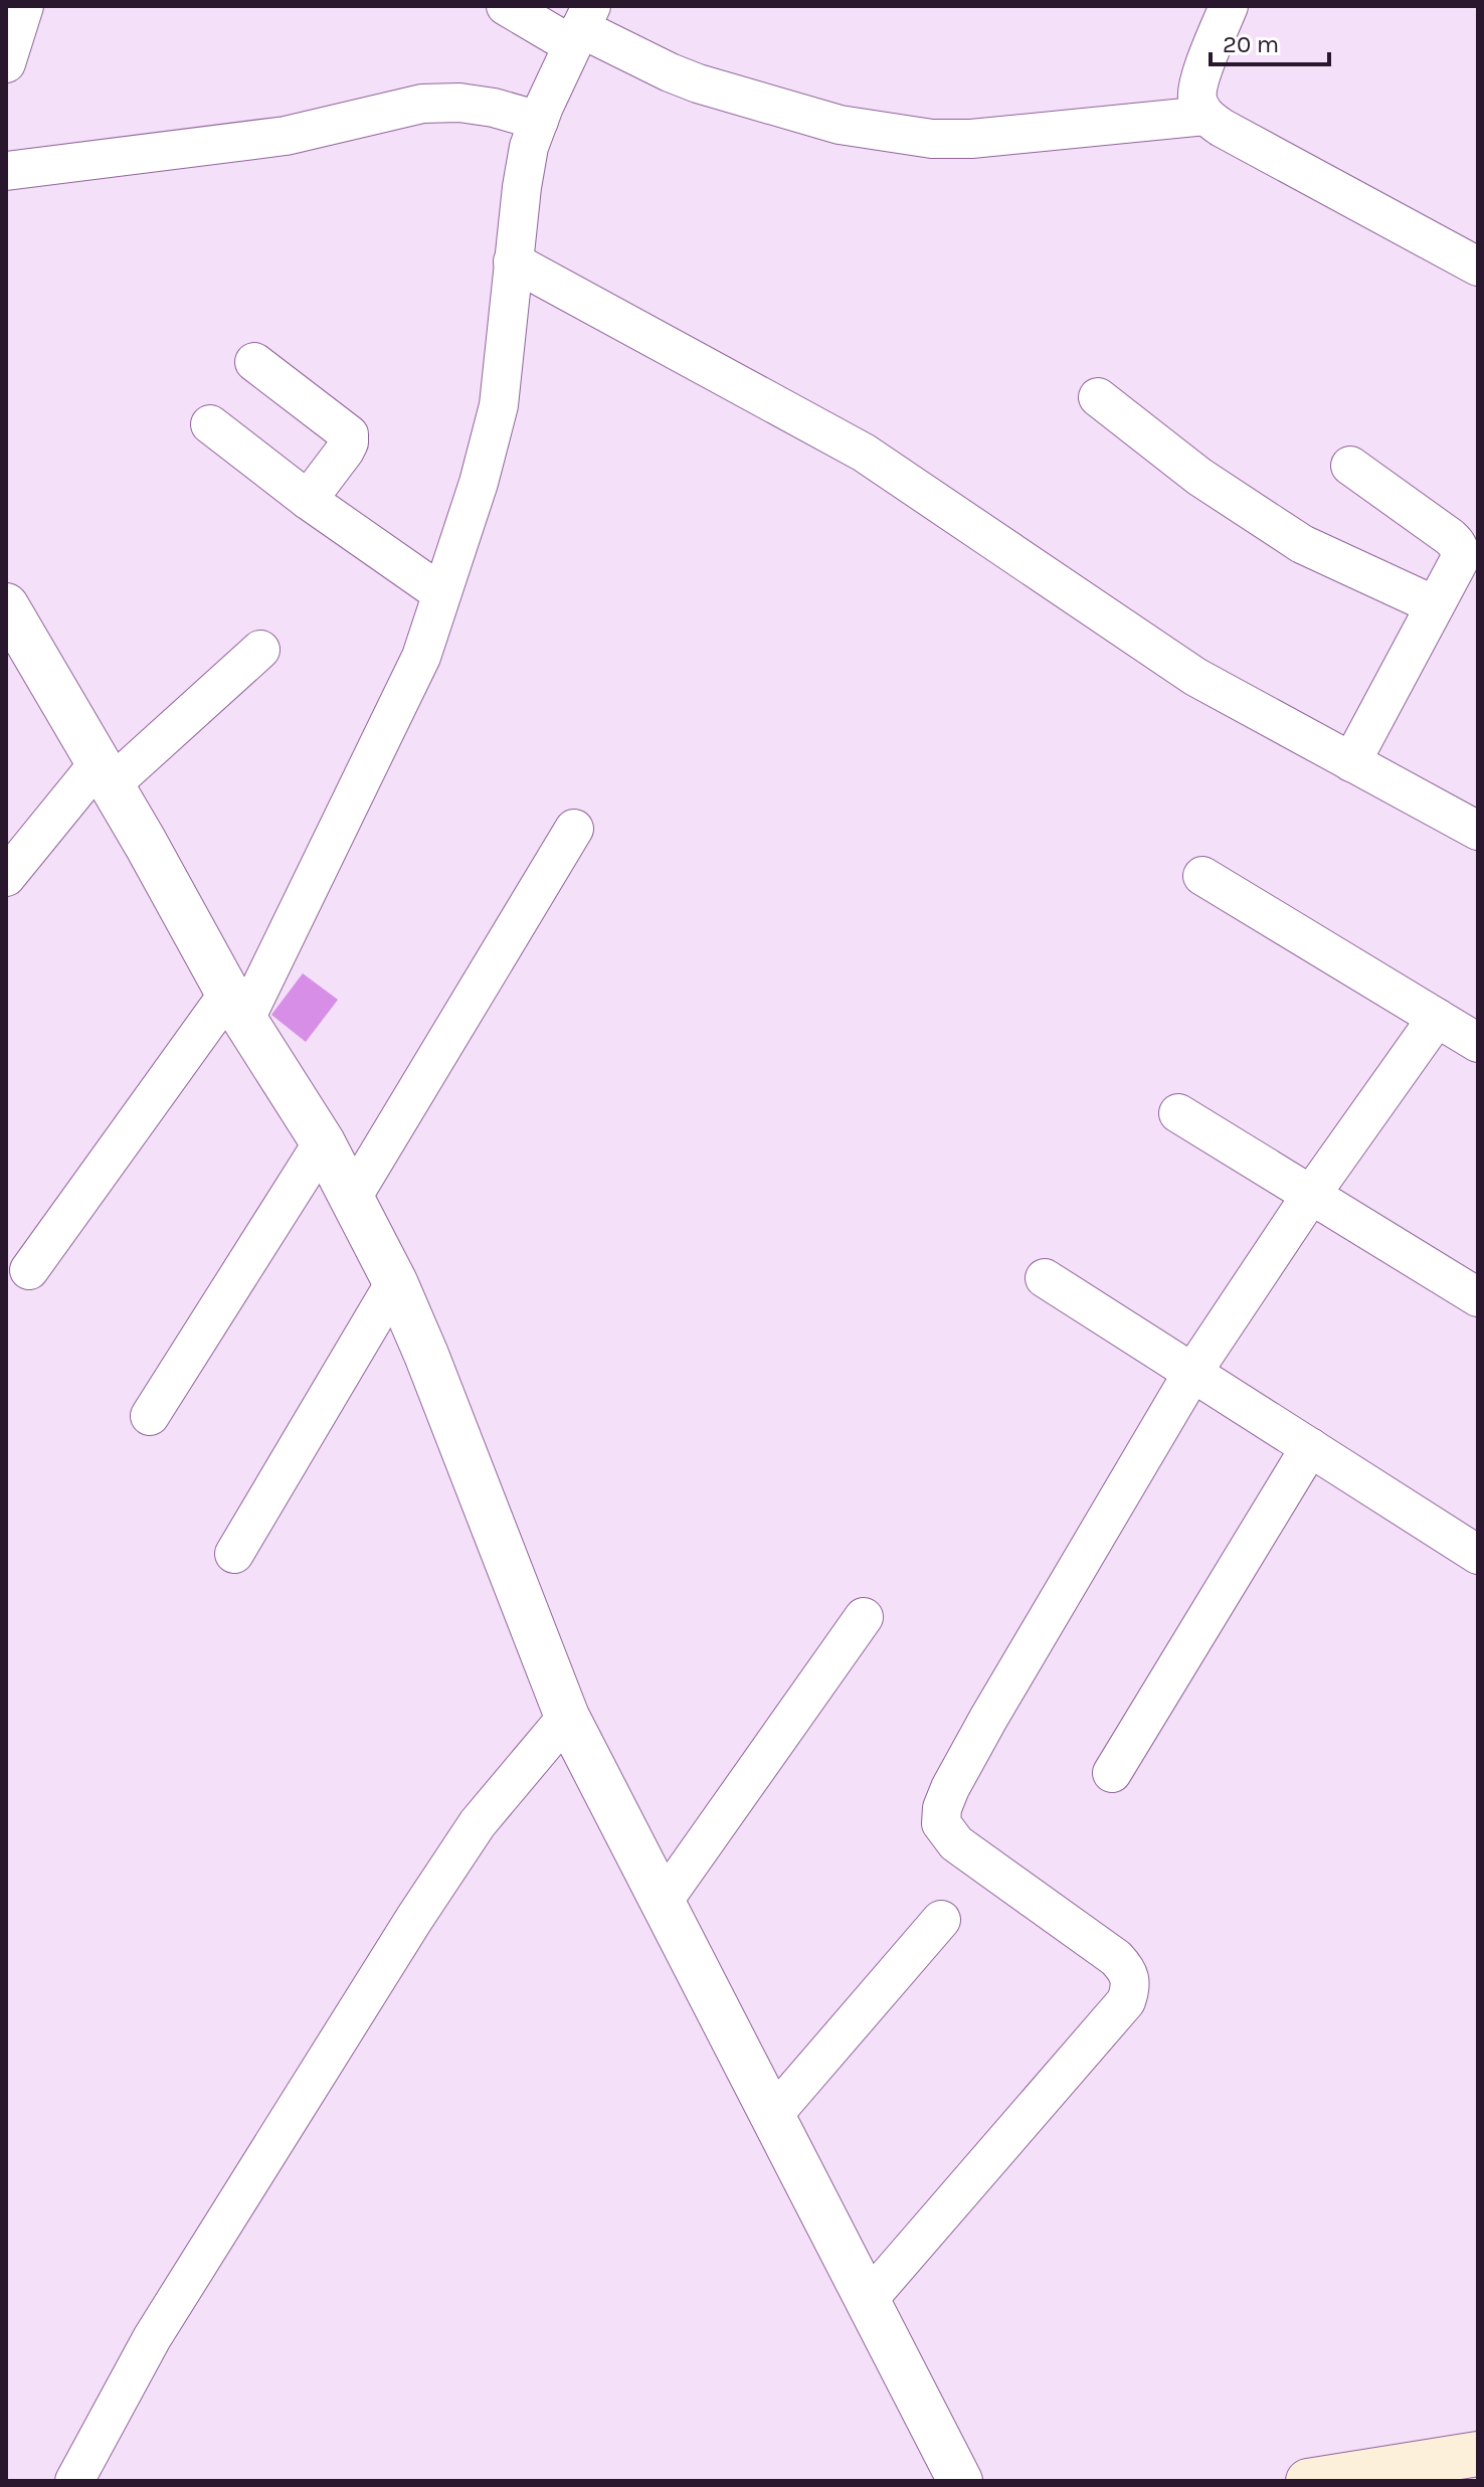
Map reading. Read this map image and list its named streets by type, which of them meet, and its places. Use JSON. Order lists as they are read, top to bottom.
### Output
{
  "scale_bar": "20 m"
}
